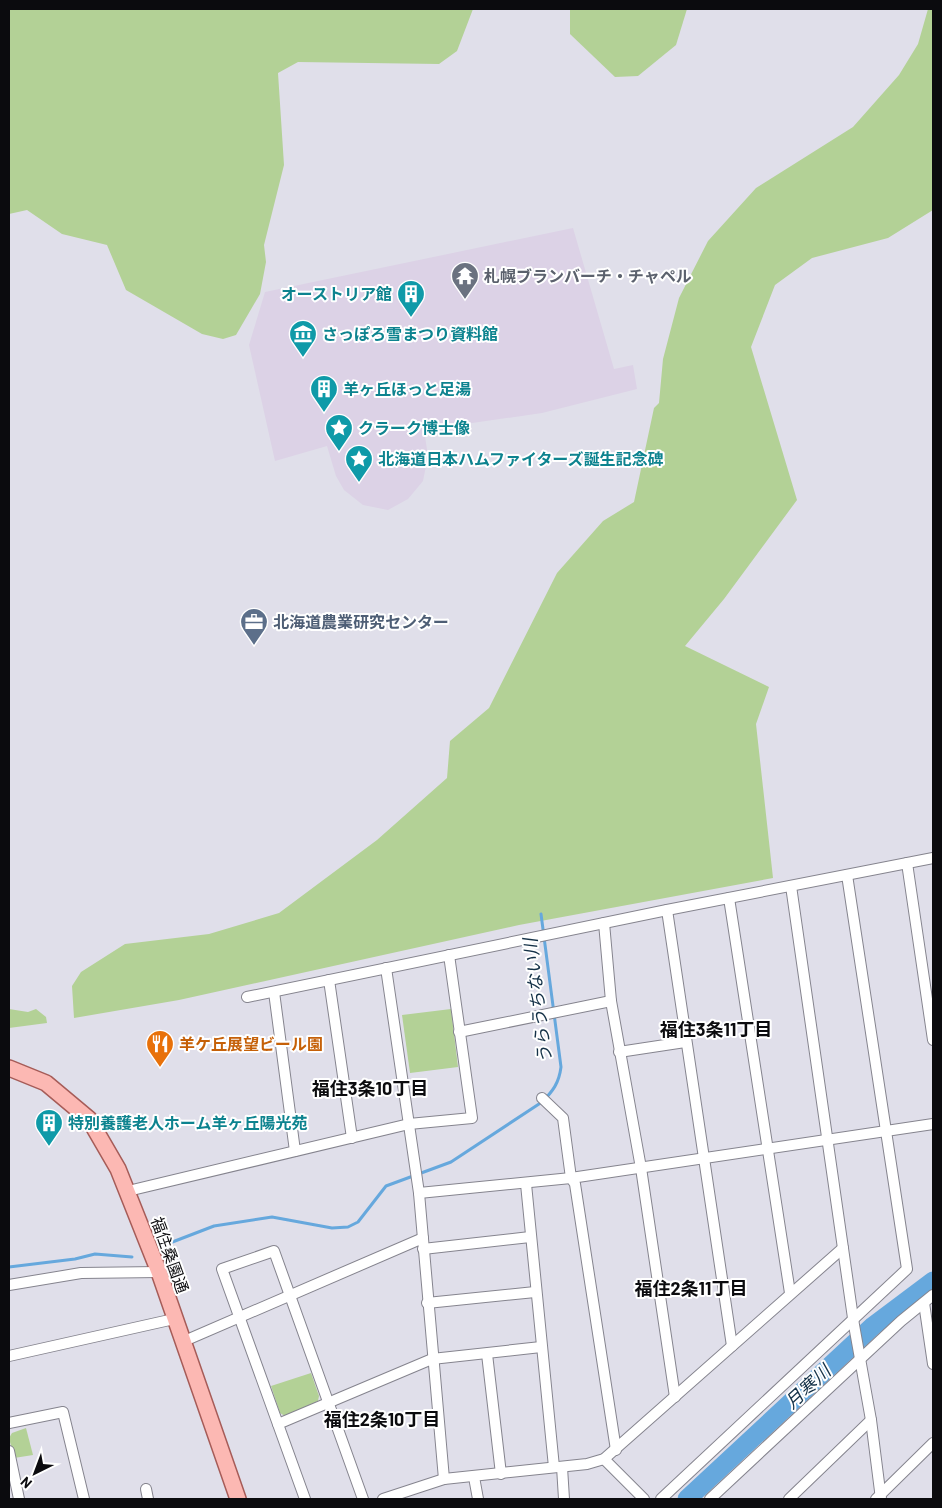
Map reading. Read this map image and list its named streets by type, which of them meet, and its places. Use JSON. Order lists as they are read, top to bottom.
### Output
{
  "streets": {
    "main road": ["福住桑園通"]
  },
  "districts": [
    "福住3条11丁目",
    "福住3条10丁目",
    "福住2条11丁目",
    "福住2条10丁目"
  ],
  "water": ["うらうちない川", "月寒川"],
  "places": {
    "temple": ["札幌ブランバーチ・チャペル"],
    "building": ["オーストリア館", "羊ヶ丘ほっと足湯", "特別養護老人ホーム羊ヶ丘陽光苑"],
    "museum": ["さっぽろ雪まつり資料館"],
    "place": ["クラーク博士像", "北海道日本ハムファイターズ誕生記念碑"],
    "office": ["北海道農業研究センター"],
    "restaurant": ["羊ケ丘展望ビール園"]
  },
  "north": "bottom left"
}
